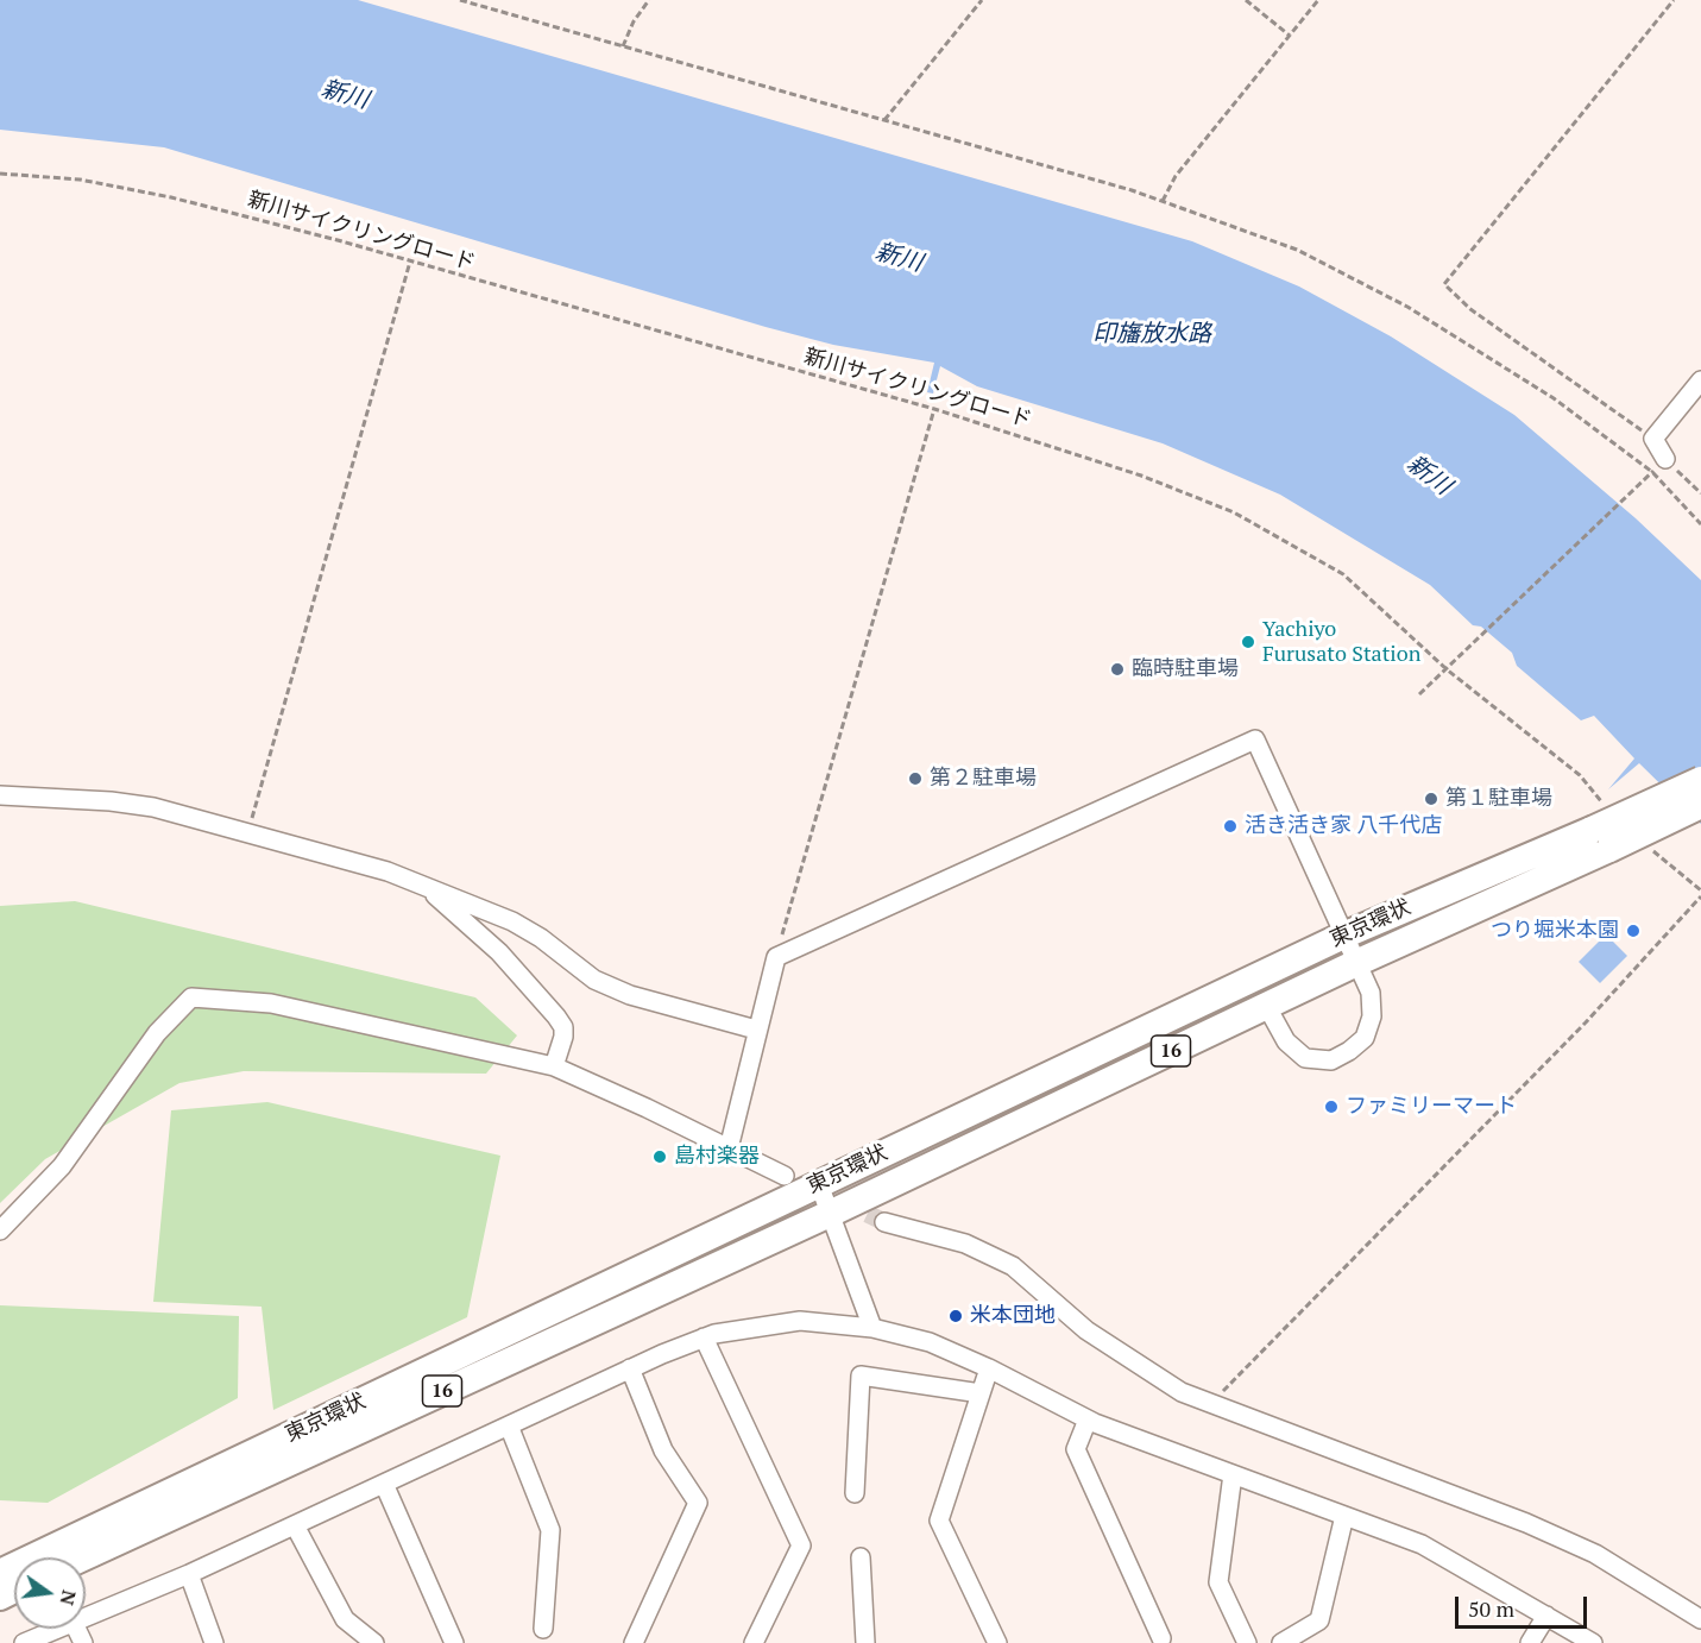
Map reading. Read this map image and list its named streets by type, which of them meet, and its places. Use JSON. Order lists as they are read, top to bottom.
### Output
{
  "streets": {
    "highway": ["東京環状", "16"],
    "path": ["新川サイクリングロード"]
  },
  "water": ["新川", "印旛放水路"],
  "places": [
    "Yachiyo Furusato Station",
    "臨時駐車場",
    "第２駐車場",
    "第１駐車場",
    "活き活き家 八千代店",
    "つり堀米本園",
    "ファミリーマート",
    "島村楽器",
    "米本団地"
  ],
  "scale_bar": "50 m",
  "north": "right"
}
